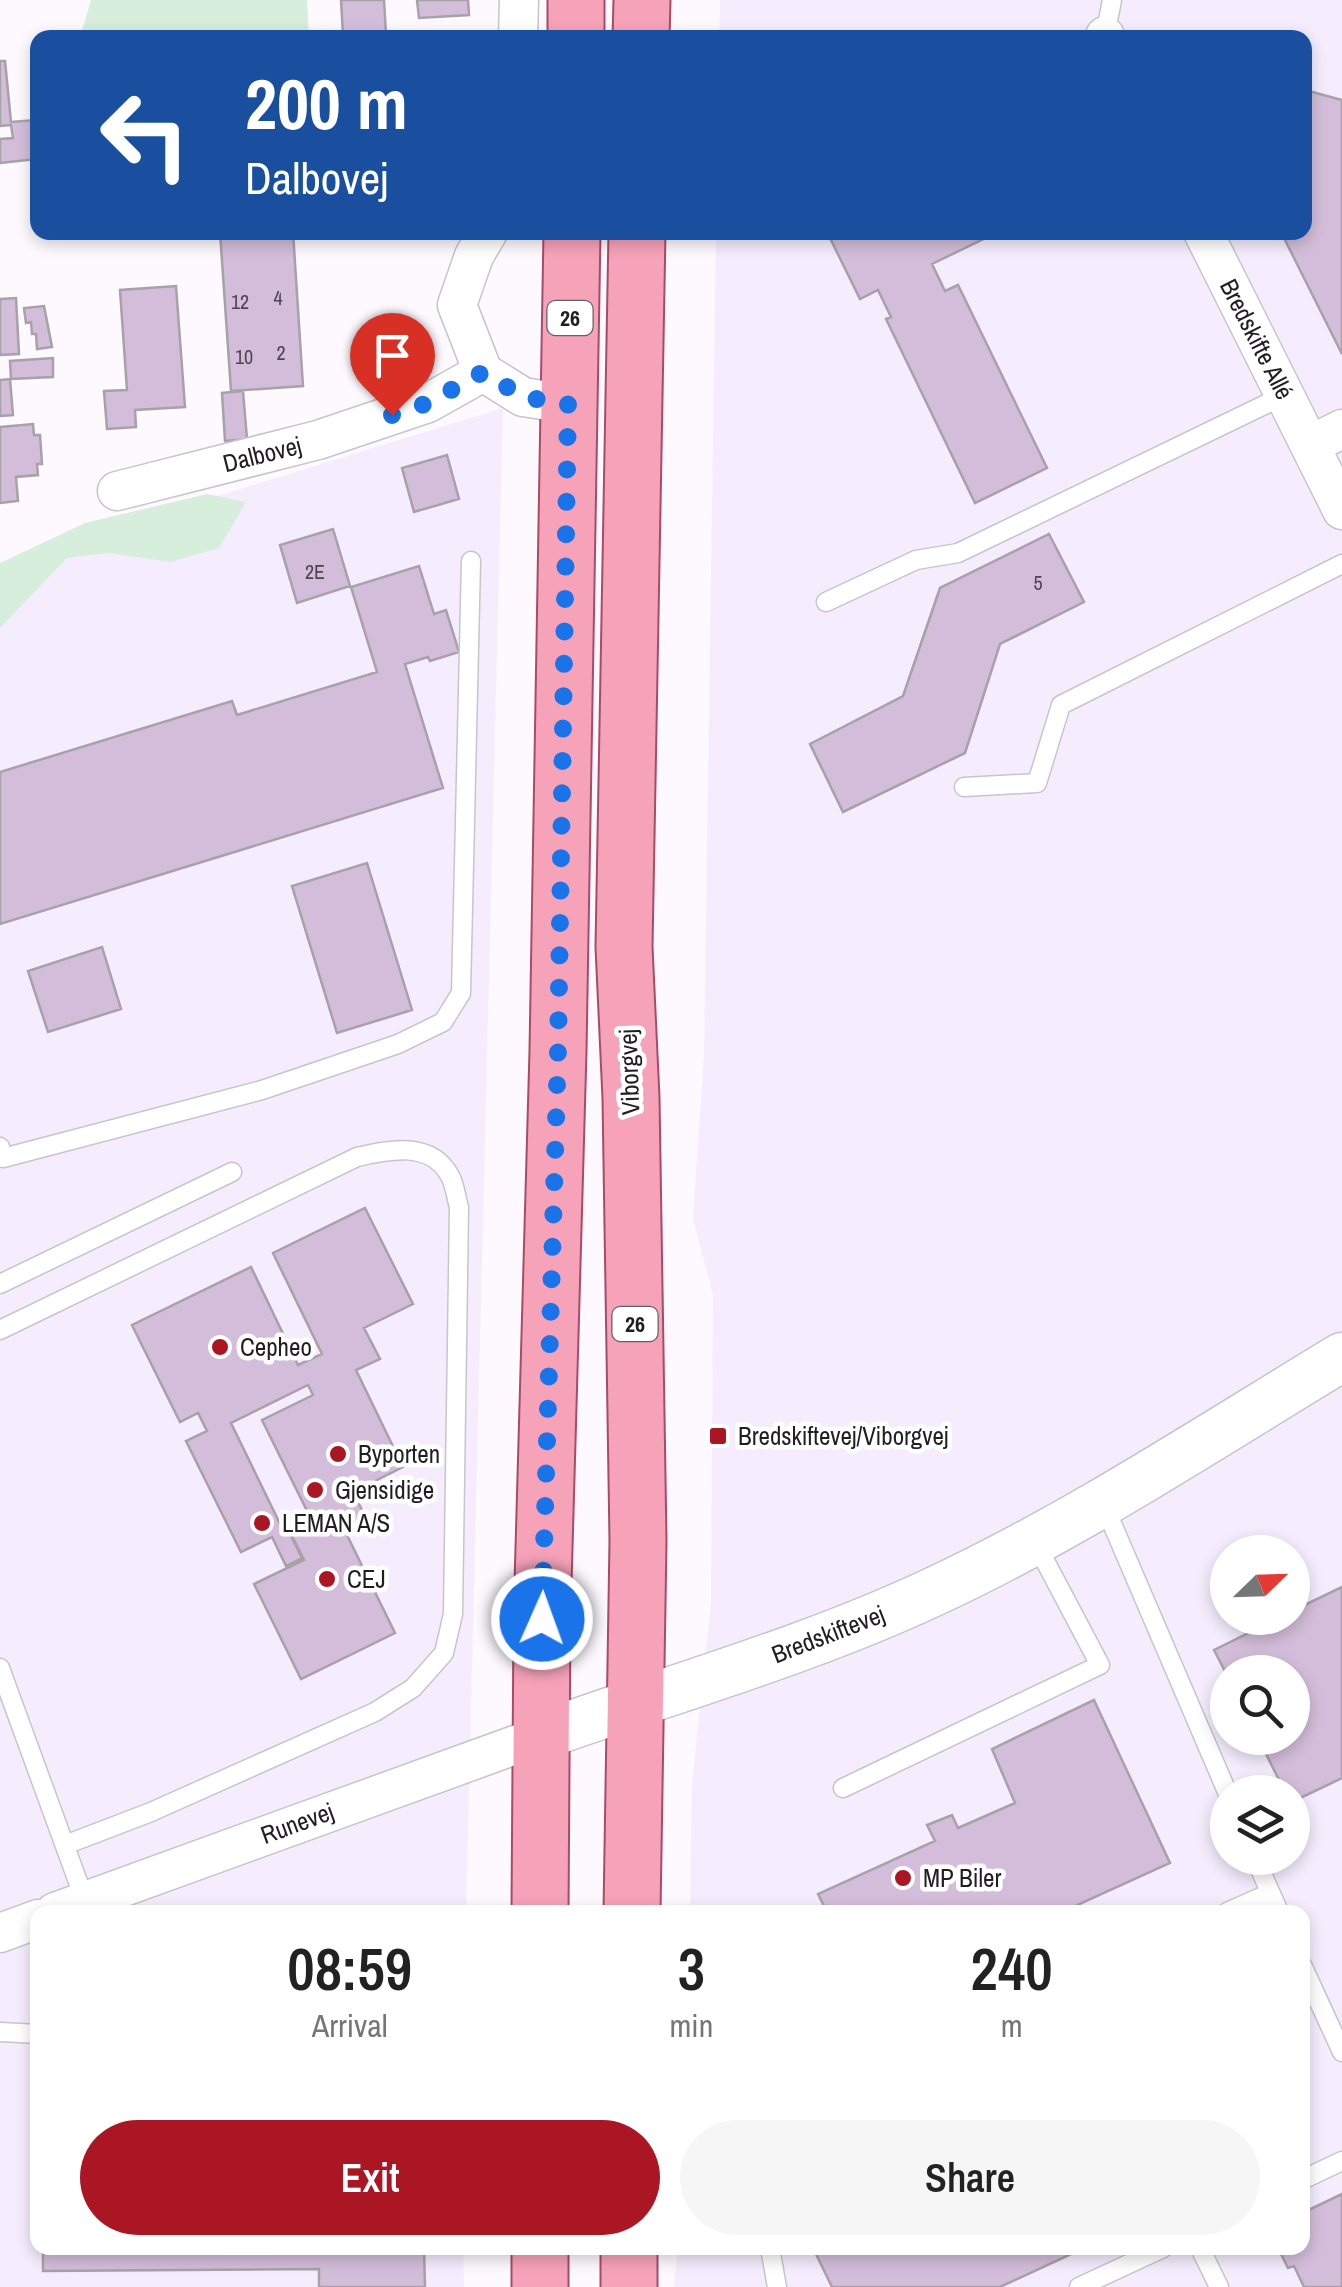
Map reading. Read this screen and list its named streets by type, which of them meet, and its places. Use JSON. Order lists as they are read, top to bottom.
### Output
{
  "streets": {
    "main road": ["26", "Viborgvej"],
    "street": [
      "Bredskifte Allé",
      "Dalbovej",
      "Bredskiftevej",
      "Runevej"
    ]
  },
  "crossings": [
    ["26", "Bredskiftevej"],
    ["26", "Runevej"],
    ["Viborgvej", "Bredskiftevej"],
    ["Bredskiftevej", "Runevej"]
  ],
  "places": {
    "other": [
      "Cepheo",
      "Byporten",
      "Gjensidige",
      "LEMAN A/S",
      "CEJ",
      "MP Biler"
    ],
    "transit": ["Bredskiftevej/Viborgvej"]
  },
  "house_numbers": [
    "4",
    "12",
    "2",
    "10",
    "2E",
    "5"
  ],
  "north": "top right",
  "page": {
    "turn": ["200 m", "Dalbovej"],
    "eta": [
      "08:59",
      "Arrival",
      "3",
      "min",
      "240",
      "m"
    ],
    "buttons": ["Exit", "Share"]
  }
}
